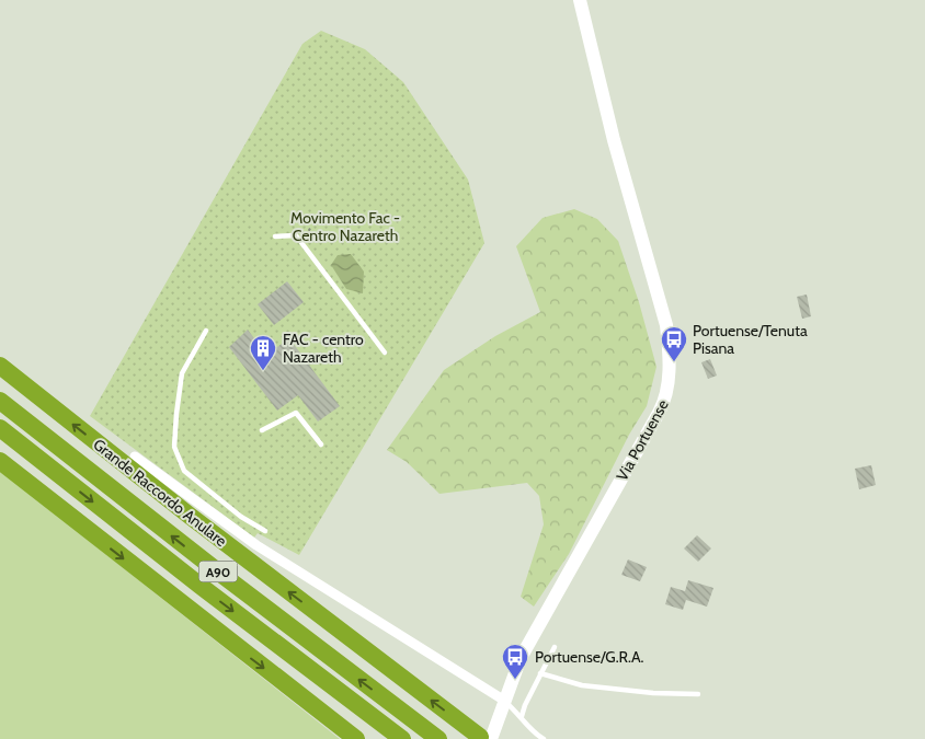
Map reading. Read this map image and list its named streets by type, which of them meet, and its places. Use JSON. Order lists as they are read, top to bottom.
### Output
{
  "streets": {
    "highway": ["Grande Raccordo Anulare", "A90"],
    "main road": ["Via Portuense"]
  },
  "crossings": [
    ["Via Portuense", "Grande Raccordo Anulare"]
  ],
  "parks": ["Movimento Fac - Centro Nazareth"],
  "places": {
    "bus stop": ["Portuense/Tenuta Pisana", "Portuense/G.R.A."],
    "building": ["FAC - centro Nazareth"]
  }
}
